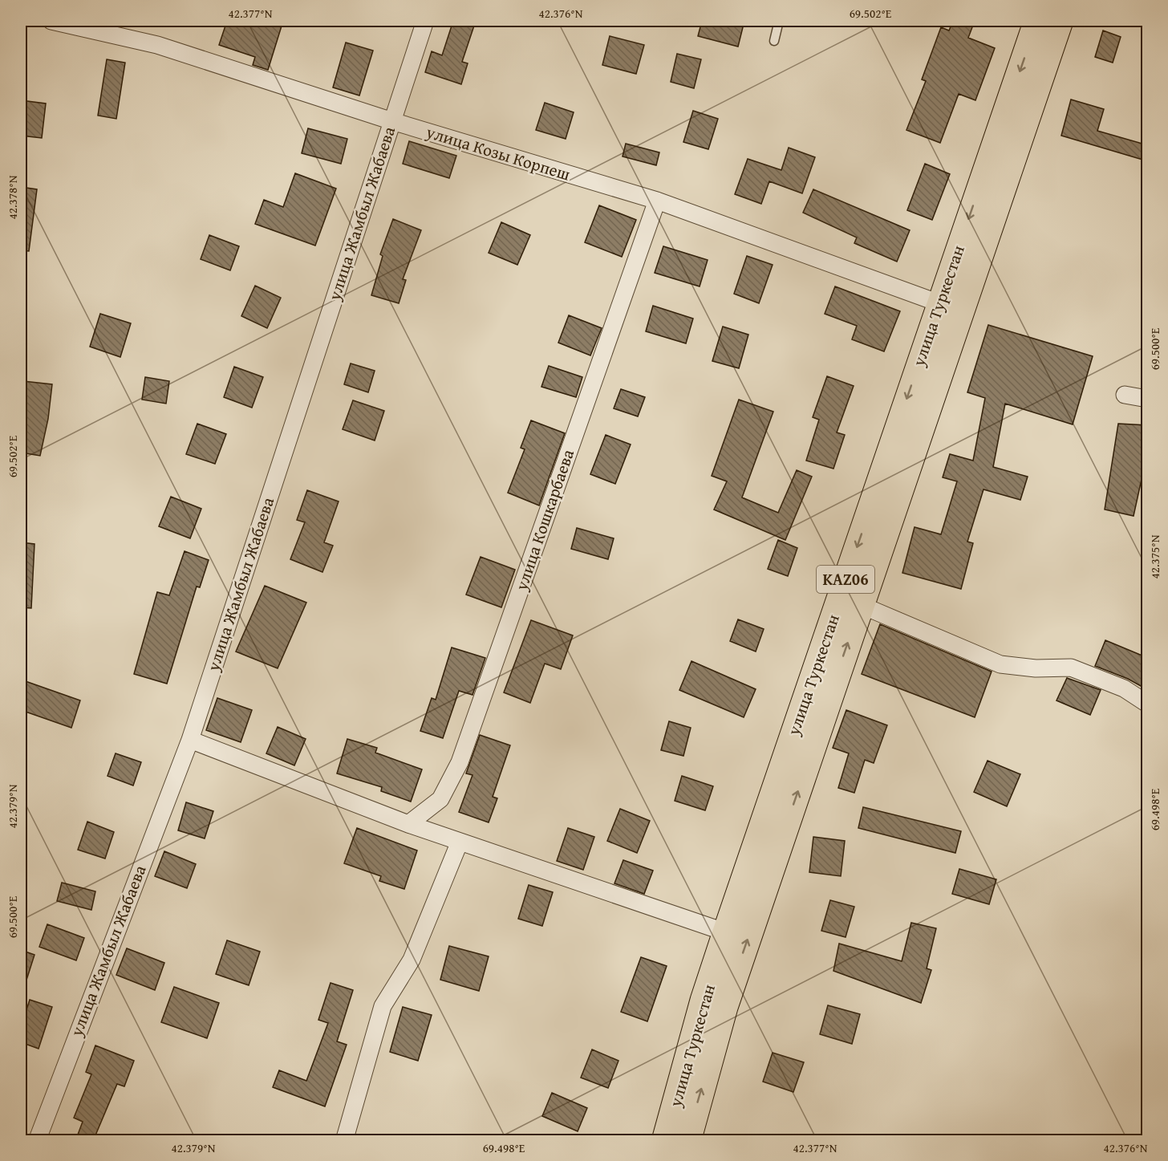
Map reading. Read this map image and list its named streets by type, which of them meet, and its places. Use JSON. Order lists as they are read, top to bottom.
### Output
{
  "streets": {
    "highway": ["улица Туркестан", "KАZ06"],
    "street": ["улица Козы Корпеш", "улица Жамбыл Жабаева", "улица Кошкарбаева"]
  },
  "crossings": [
    ["улица Козы Корпеш", "улица Жамбыл Жабаева"],
    ["улица Козы Корпеш", "улица Туркестан"],
    ["улица Козы Корпеш", "улица Кошкарбаева"]
  ],
  "coordinates": [
    "42.377°N",
    "42.376°N",
    "69.502°E",
    "42.378°N",
    "69.500°E",
    "42.375°N",
    "42.379°N",
    "69.498°E"
  ]
}
